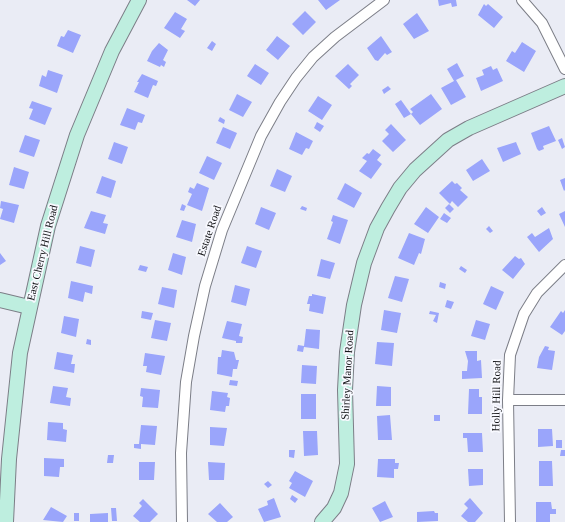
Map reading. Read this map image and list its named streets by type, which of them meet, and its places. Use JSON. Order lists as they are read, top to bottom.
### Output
{
  "streets": {
    "street": [
      "Estate Road",
      "East Cherry Hill Road",
      "Shirley Manor Road",
      "Holly Hill Road"
    ]
  }
}
